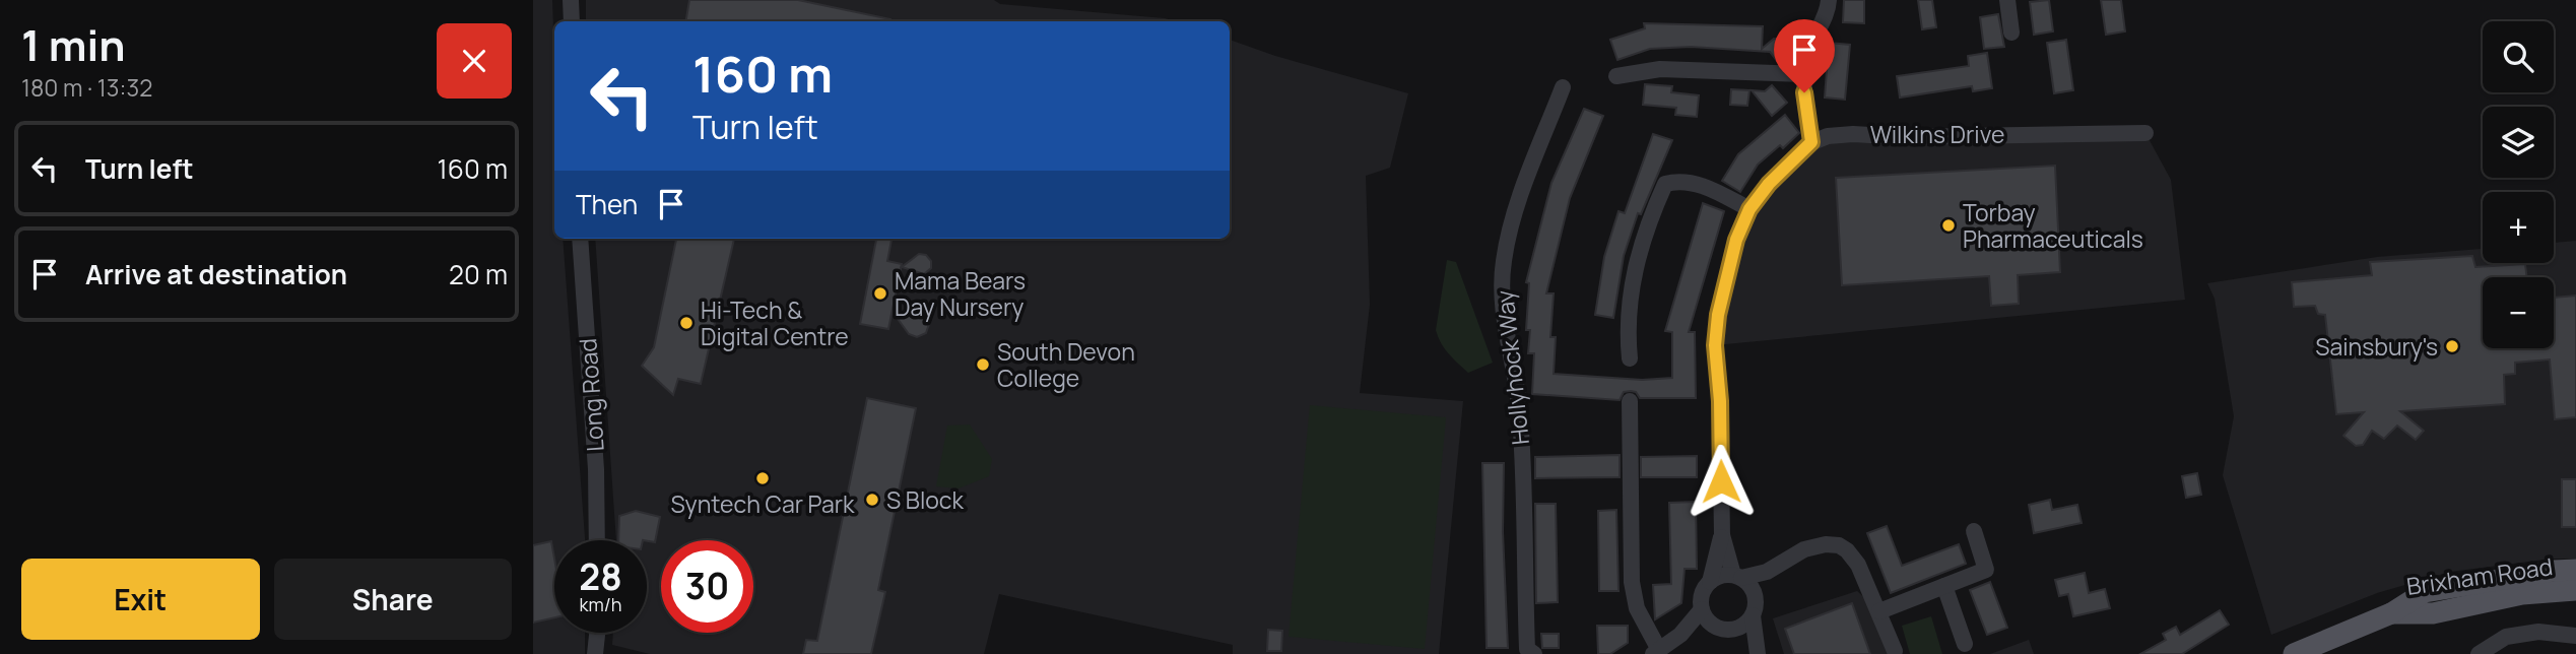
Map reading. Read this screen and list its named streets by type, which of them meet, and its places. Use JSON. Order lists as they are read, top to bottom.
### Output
{
  "streets": {
    "main road": ["Brixham Road"],
    "street": ["Wilkins Drive", "Hollyhock Way", "Long Road"]
  },
  "places": [
    "Torbay Pharmaceuticals",
    "Mama Bears Day Nursery",
    "Hi-Tech & Digital Centre",
    "Sainsbury's",
    "South Devon College",
    "Syntech Car Park",
    "S Block"
  ],
  "page": {
    "heading": ["1 min", "180 m · 13:32"],
    "map_buttons": ["+", "−"],
    "turn": ["160 m", "Turn left"],
    "list": [
      {
        "name": "Turn left",
        "value": "160 m"
      },
      {
        "name": "Arrive at destination",
        "value": "20 m"
      }
    ],
    "then": "Then",
    "speed": "28 km/h",
    "limit": "30",
    "buttons": ["Exit", "Share"]
  }
}
